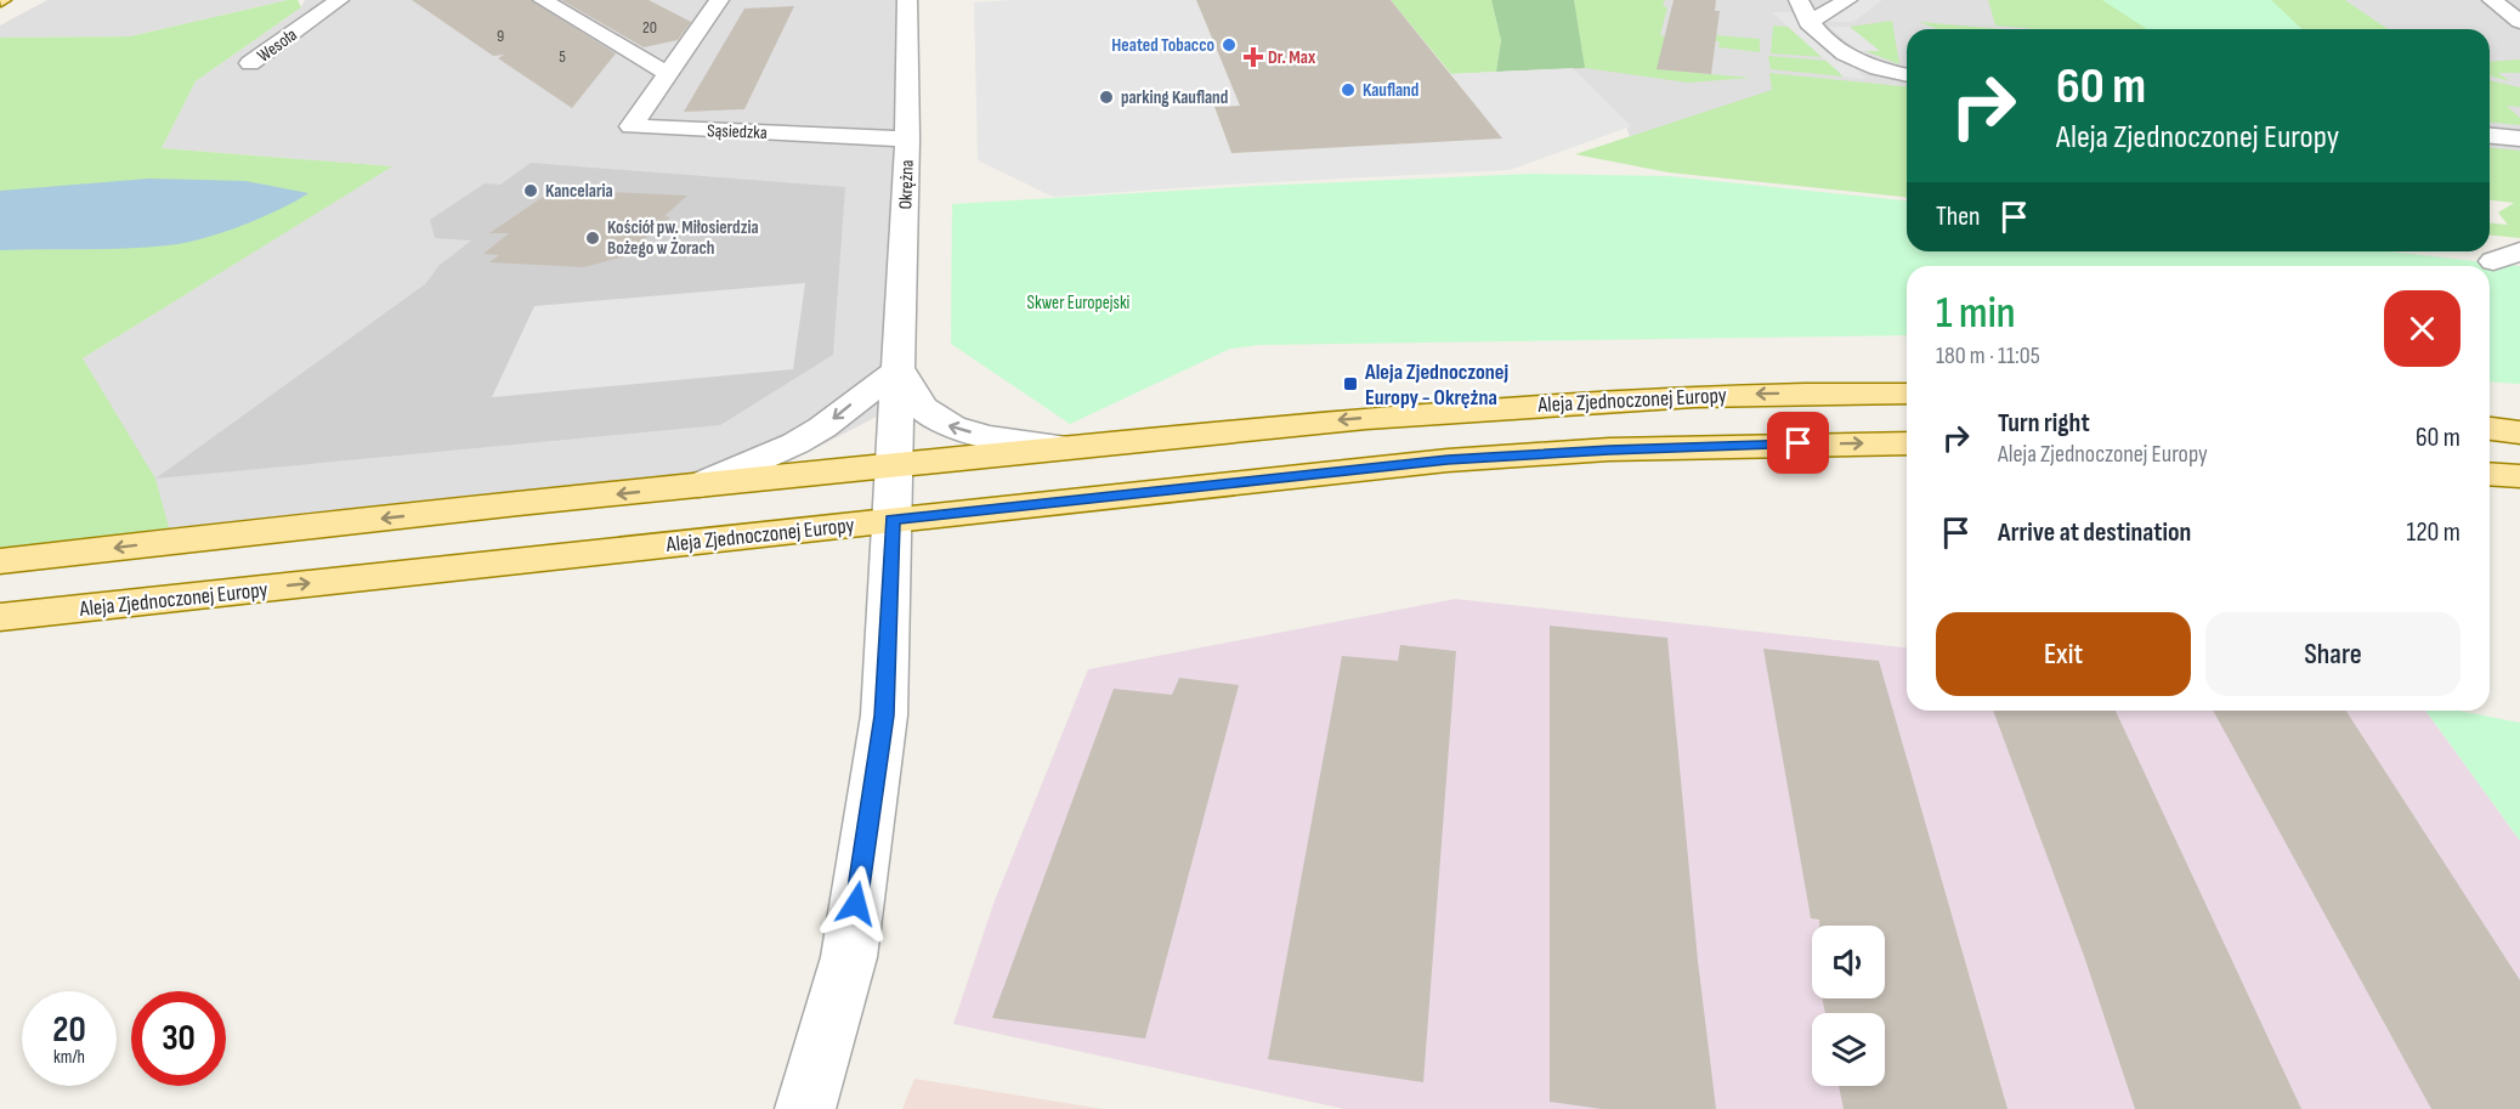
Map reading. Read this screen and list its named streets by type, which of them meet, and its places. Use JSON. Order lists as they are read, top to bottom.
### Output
{
  "streets": {
    "main road": ["Aleja Zjednoczonej Europy"],
    "street": ["Wesoła", "Sąsiedzka", "Okrężna"]
  },
  "crossings": [
    ["Sąsiedzka", "Okrężna"],
    ["Okrężna", "Aleja Zjednoczonej Europy"]
  ],
  "parks": ["Skwer Europejski"],
  "places": {
    "other": [
      "Heated Tobacco",
      "Kaufland",
      "parking Kaufland",
      "Kancelaria",
      "Kościół pw. Miłosierdzia Bożego w Żorach"
    ],
    "health": ["Dr. Max"],
    "transit": ["Aleja Zjednoczonej Europy - Okrężna"]
  },
  "house_numbers": ["20", "9", "5"],
  "page": {
    "turn": ["60 m", "Aleja Zjednoczonej Europy"],
    "then": "Then",
    "heading": ["1 min", "180 m · 11:05"],
    "list": [
      {
        "name": "Turn right",
        "note": "Aleja Zjednoczonej Europy",
        "value": "60 m"
      },
      {
        "name": "Arrive at destination",
        "value": "120 m"
      }
    ],
    "buttons": ["Exit", "Share"],
    "speed": "20 km/h",
    "limit": "30"
  }
}
